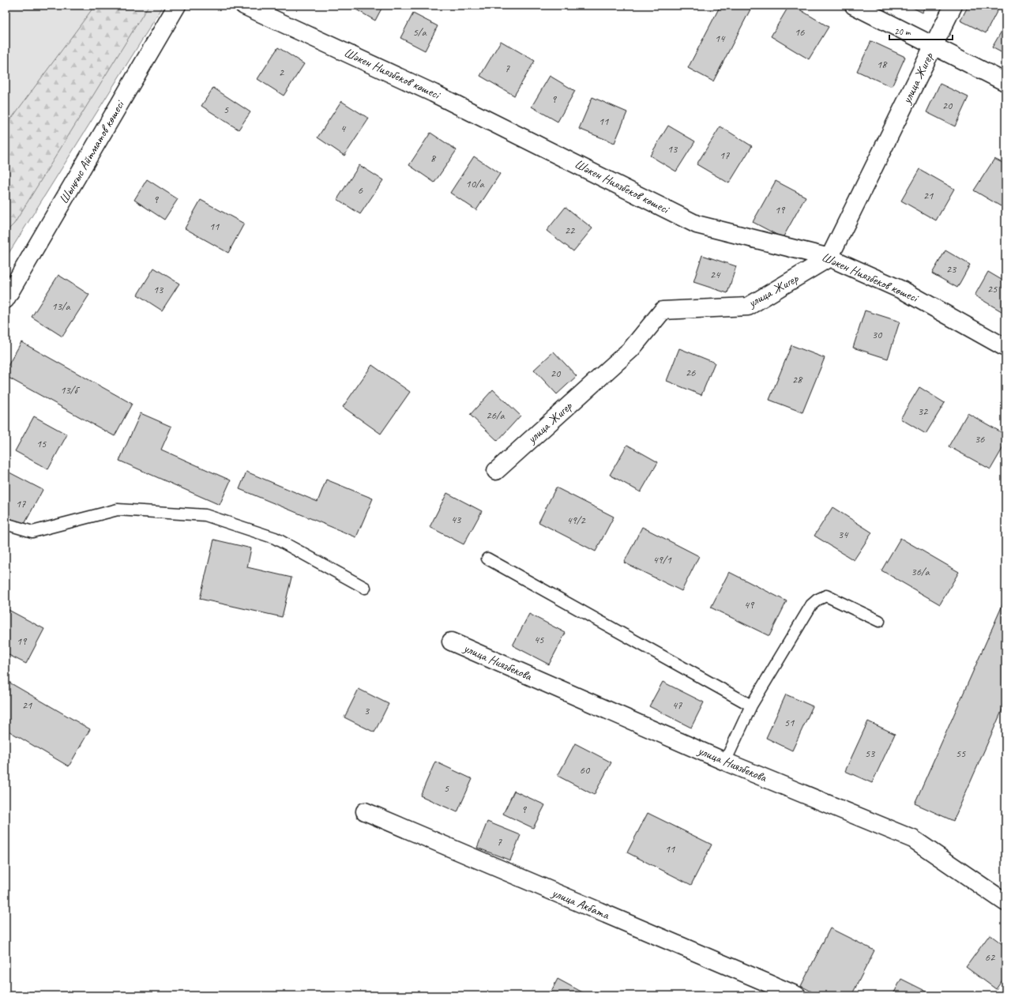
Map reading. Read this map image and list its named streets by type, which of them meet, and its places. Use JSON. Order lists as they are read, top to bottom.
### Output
{
  "streets": {
    "street": [
      "Шәкен Ниязбеков көшесі",
      "улица Жигер",
      "Шыңғыс Айтматов көшесі",
      "улица Ниязбекова",
      "улица Акбата"
    ]
  },
  "crossings": [
    ["Шәкен Ниязбеков көшесі", "улица Жигер"]
  ],
  "house_numbers": [
    "5/а",
    "16",
    "14",
    "18",
    "7",
    "2",
    "9",
    "20",
    "5",
    "11",
    "4",
    "13",
    "17",
    "8",
    "10/а",
    "6",
    "21",
    "9",
    "19",
    "11",
    "22",
    "23",
    "24",
    "25",
    "13",
    "13/а",
    "30",
    "26",
    "20",
    "28",
    "13/б",
    "32",
    "26/а",
    "36",
    "15",
    "17",
    "43",
    "49/2",
    "34",
    "49/1",
    "36/а",
    "49",
    "45",
    "19",
    "21",
    "47",
    "3",
    "51",
    "53",
    "55",
    "60",
    "5",
    "9",
    "7",
    "11",
    "62"
  ],
  "scale_bar": "20 m"
}
